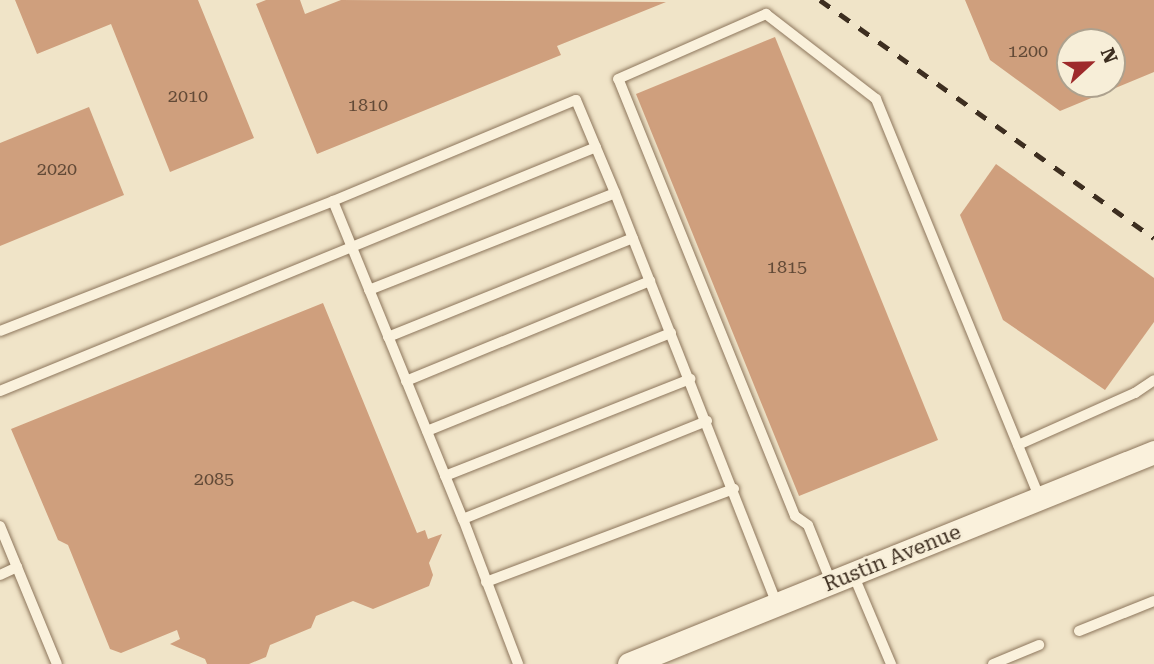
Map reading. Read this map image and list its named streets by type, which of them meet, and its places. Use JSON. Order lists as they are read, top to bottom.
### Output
{
  "streets": {
    "street": ["Rustin Avenue"]
  },
  "house_numbers": [
    "1200",
    "2010",
    "1810",
    "2020",
    "1815",
    "2085"
  ],
  "north": "right"
}
